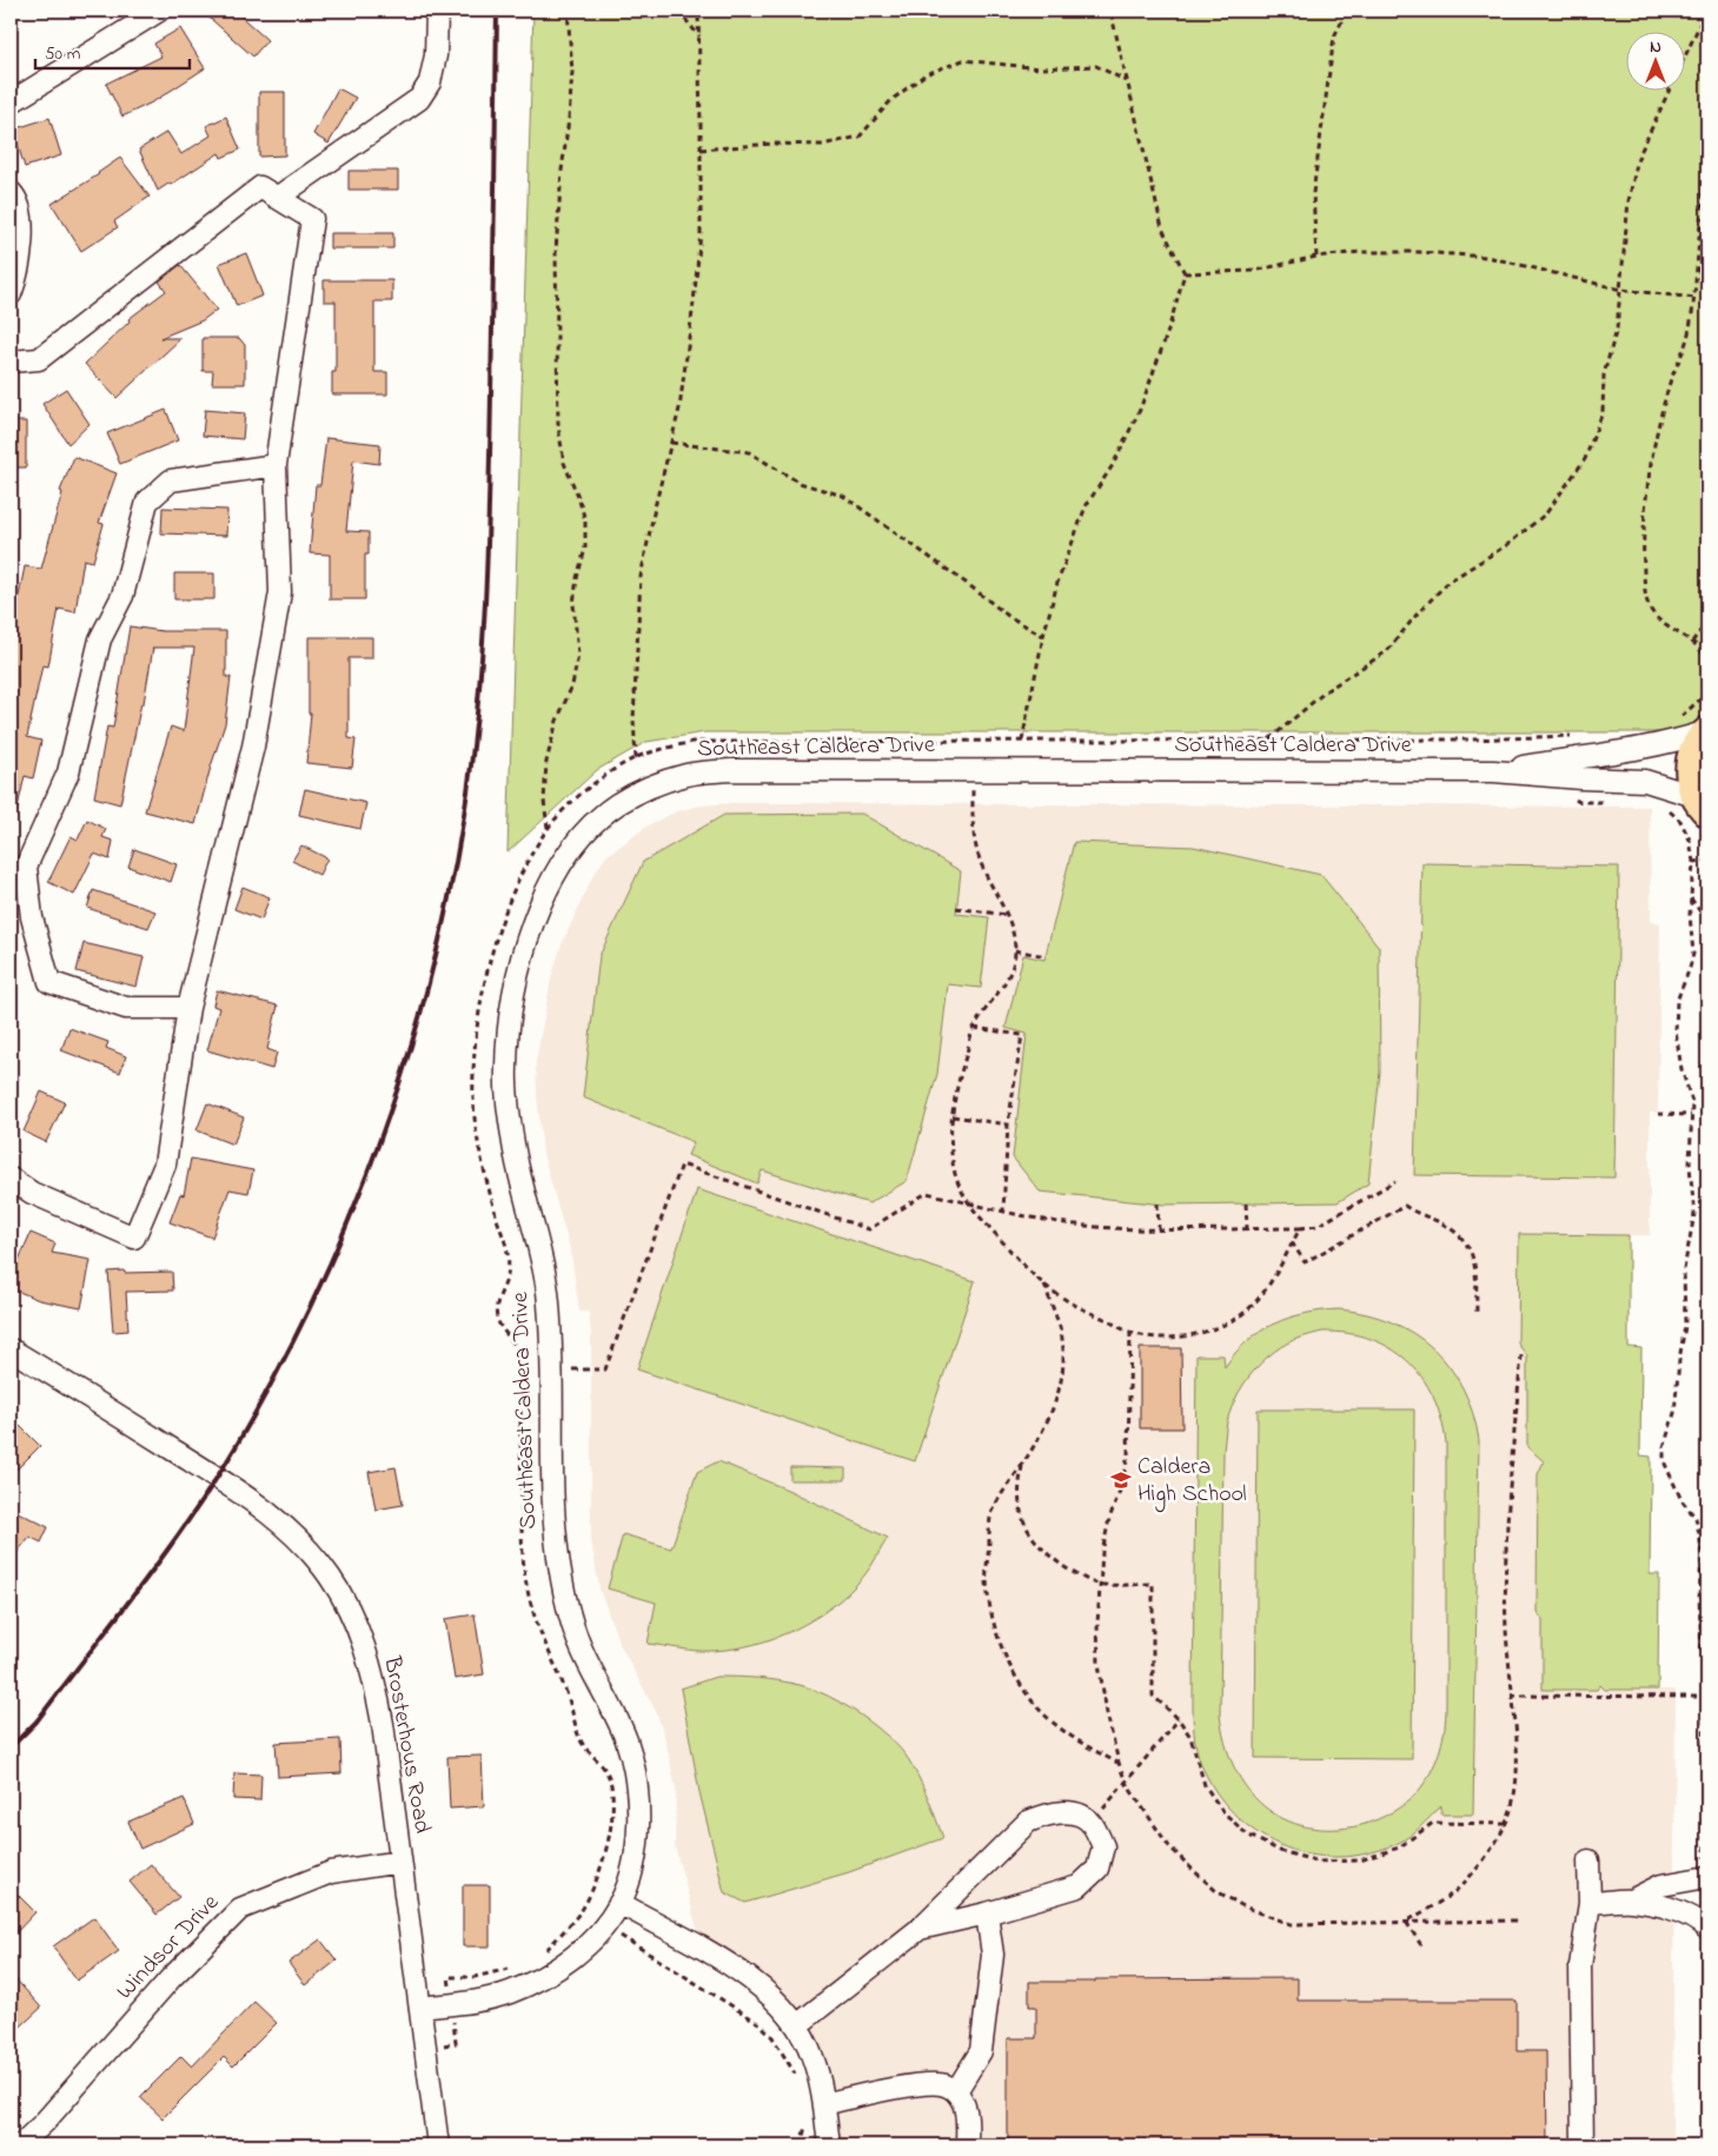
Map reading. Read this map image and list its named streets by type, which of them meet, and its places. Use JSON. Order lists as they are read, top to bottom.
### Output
{
  "streets": {
    "street": ["Southeast Caldera Drive", "Brosterhous Road", "Windsor Drive"]
  },
  "crossings": [
    ["Southeast Caldera Drive", "Brosterhous Road"],
    ["Brosterhous Road", "Windsor Drive"]
  ],
  "places": {
    "school or university": ["Caldera High School"]
  },
  "scale_bar": "50 m",
  "north": "top"
}
